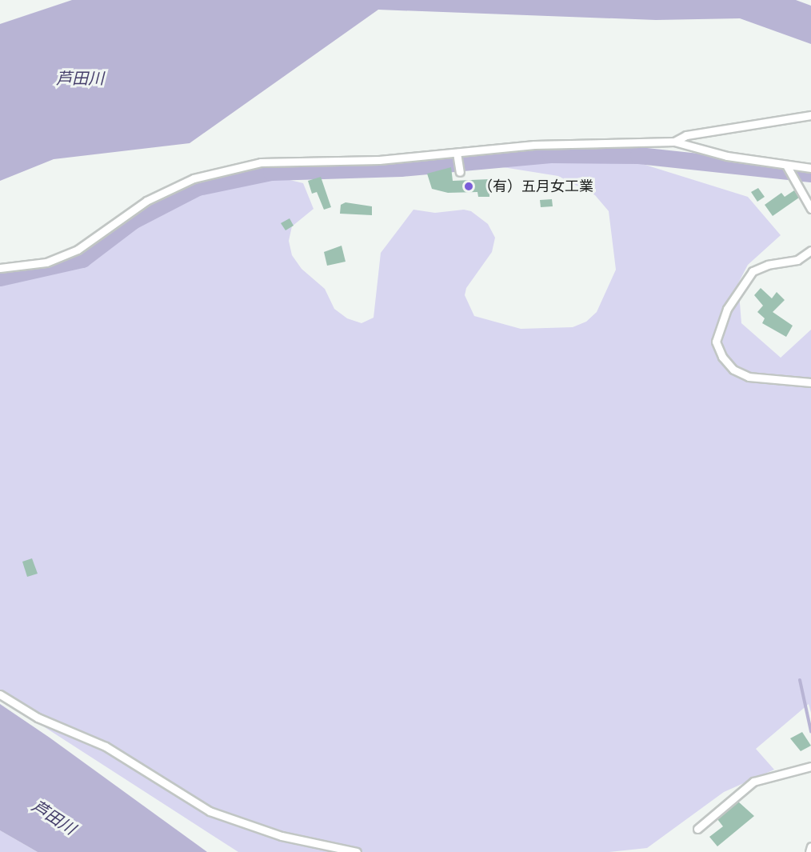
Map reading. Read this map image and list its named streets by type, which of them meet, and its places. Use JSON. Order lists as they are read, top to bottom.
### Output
{
  "water": ["芦田川"],
  "places": ["（有）五月女工業"]
}
